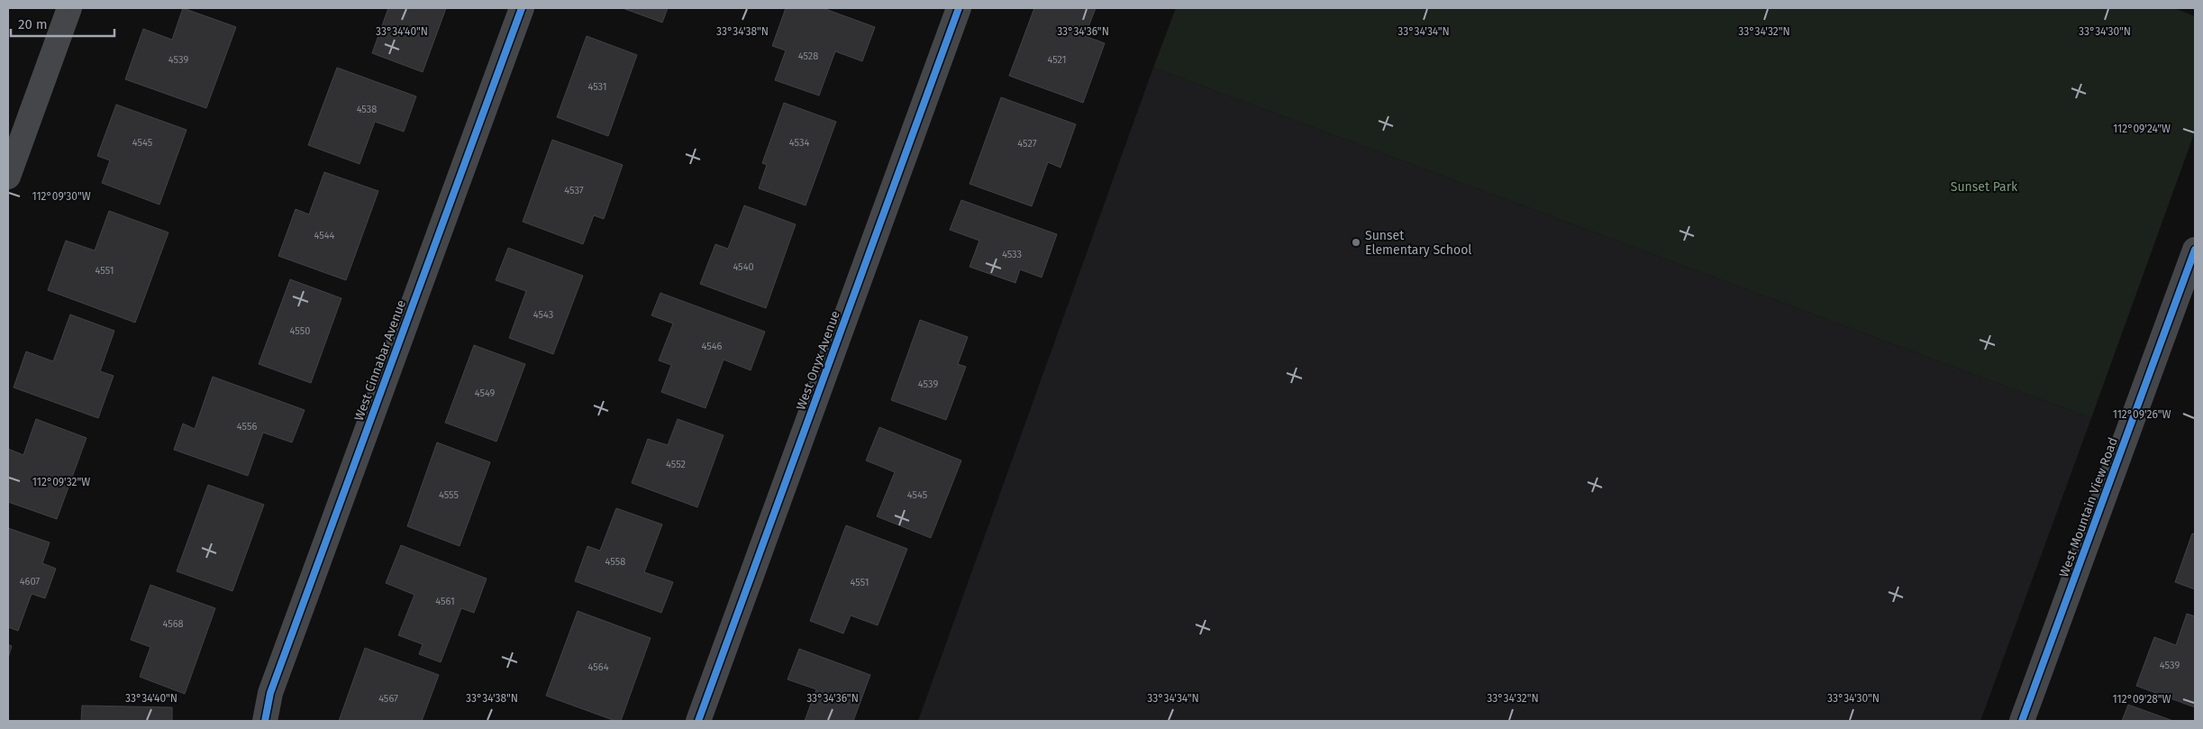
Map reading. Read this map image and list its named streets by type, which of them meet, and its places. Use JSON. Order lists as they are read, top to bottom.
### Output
{
  "streets": {
    "street": ["West Cinnabar Avenue", "West Onyx Avenue", "West Mountain View Road"]
  },
  "parks": ["Sunset Park"],
  "places": ["Sunset Elementary School"],
  "house_numbers": [
    "4528",
    "4539",
    "4521",
    "4531",
    "4538",
    "4545",
    "4534",
    "4527",
    "4537",
    "4544",
    "4533",
    "4540",
    "4551",
    "4543",
    "4550",
    "4546",
    "4539",
    "4549",
    "4556",
    "4552",
    "4555",
    "4545",
    "4558",
    "4607",
    "4551",
    "4561",
    "4568",
    "4539",
    "4564",
    "4567"
  ],
  "scale_bar": "20 m",
  "coordinates": [
    "33°34'40\"N",
    "33°34'38\"N",
    "33°34'36\"N",
    "33°34'34\"N",
    "33°34'32\"N",
    "33°34'30\"N",
    "112°09'24\"W",
    "112°09'30\"W",
    "112°09'26\"W",
    "112°09'32\"W",
    "112°09'28\"W"
  ]
}
